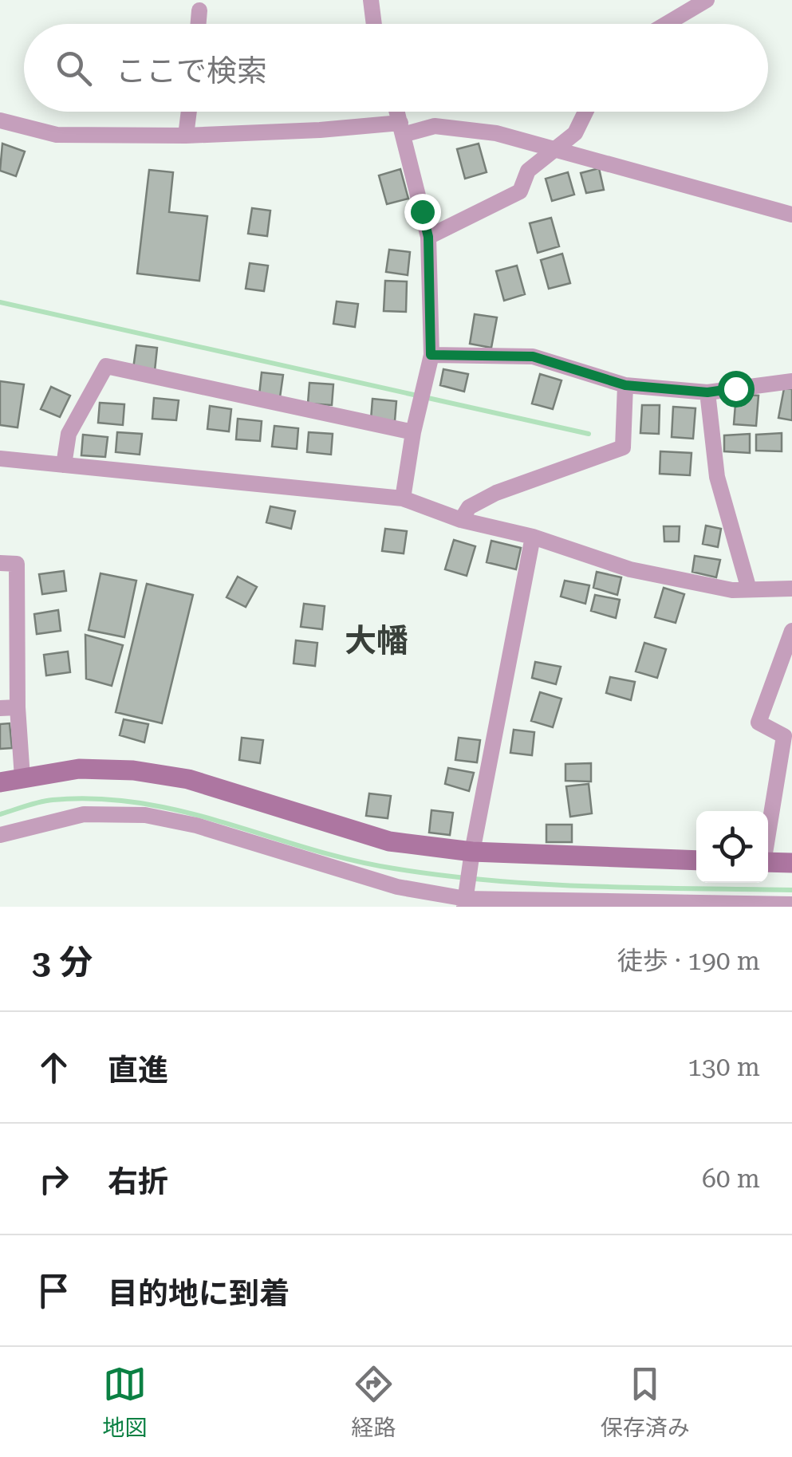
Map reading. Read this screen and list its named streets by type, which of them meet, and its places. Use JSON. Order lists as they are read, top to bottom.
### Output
{
  "districts": ["大幡"],
  "page": {
    "search": "ここで検索",
    "heading": ["3 分", "徒歩 · 190 m"],
    "list": [
      ["直進", "130 m"],
      ["右折", "60 m"],
      "目的地に到着"
    ],
    "nav": ["地図", "経路", "保存済み"]
  }
}
